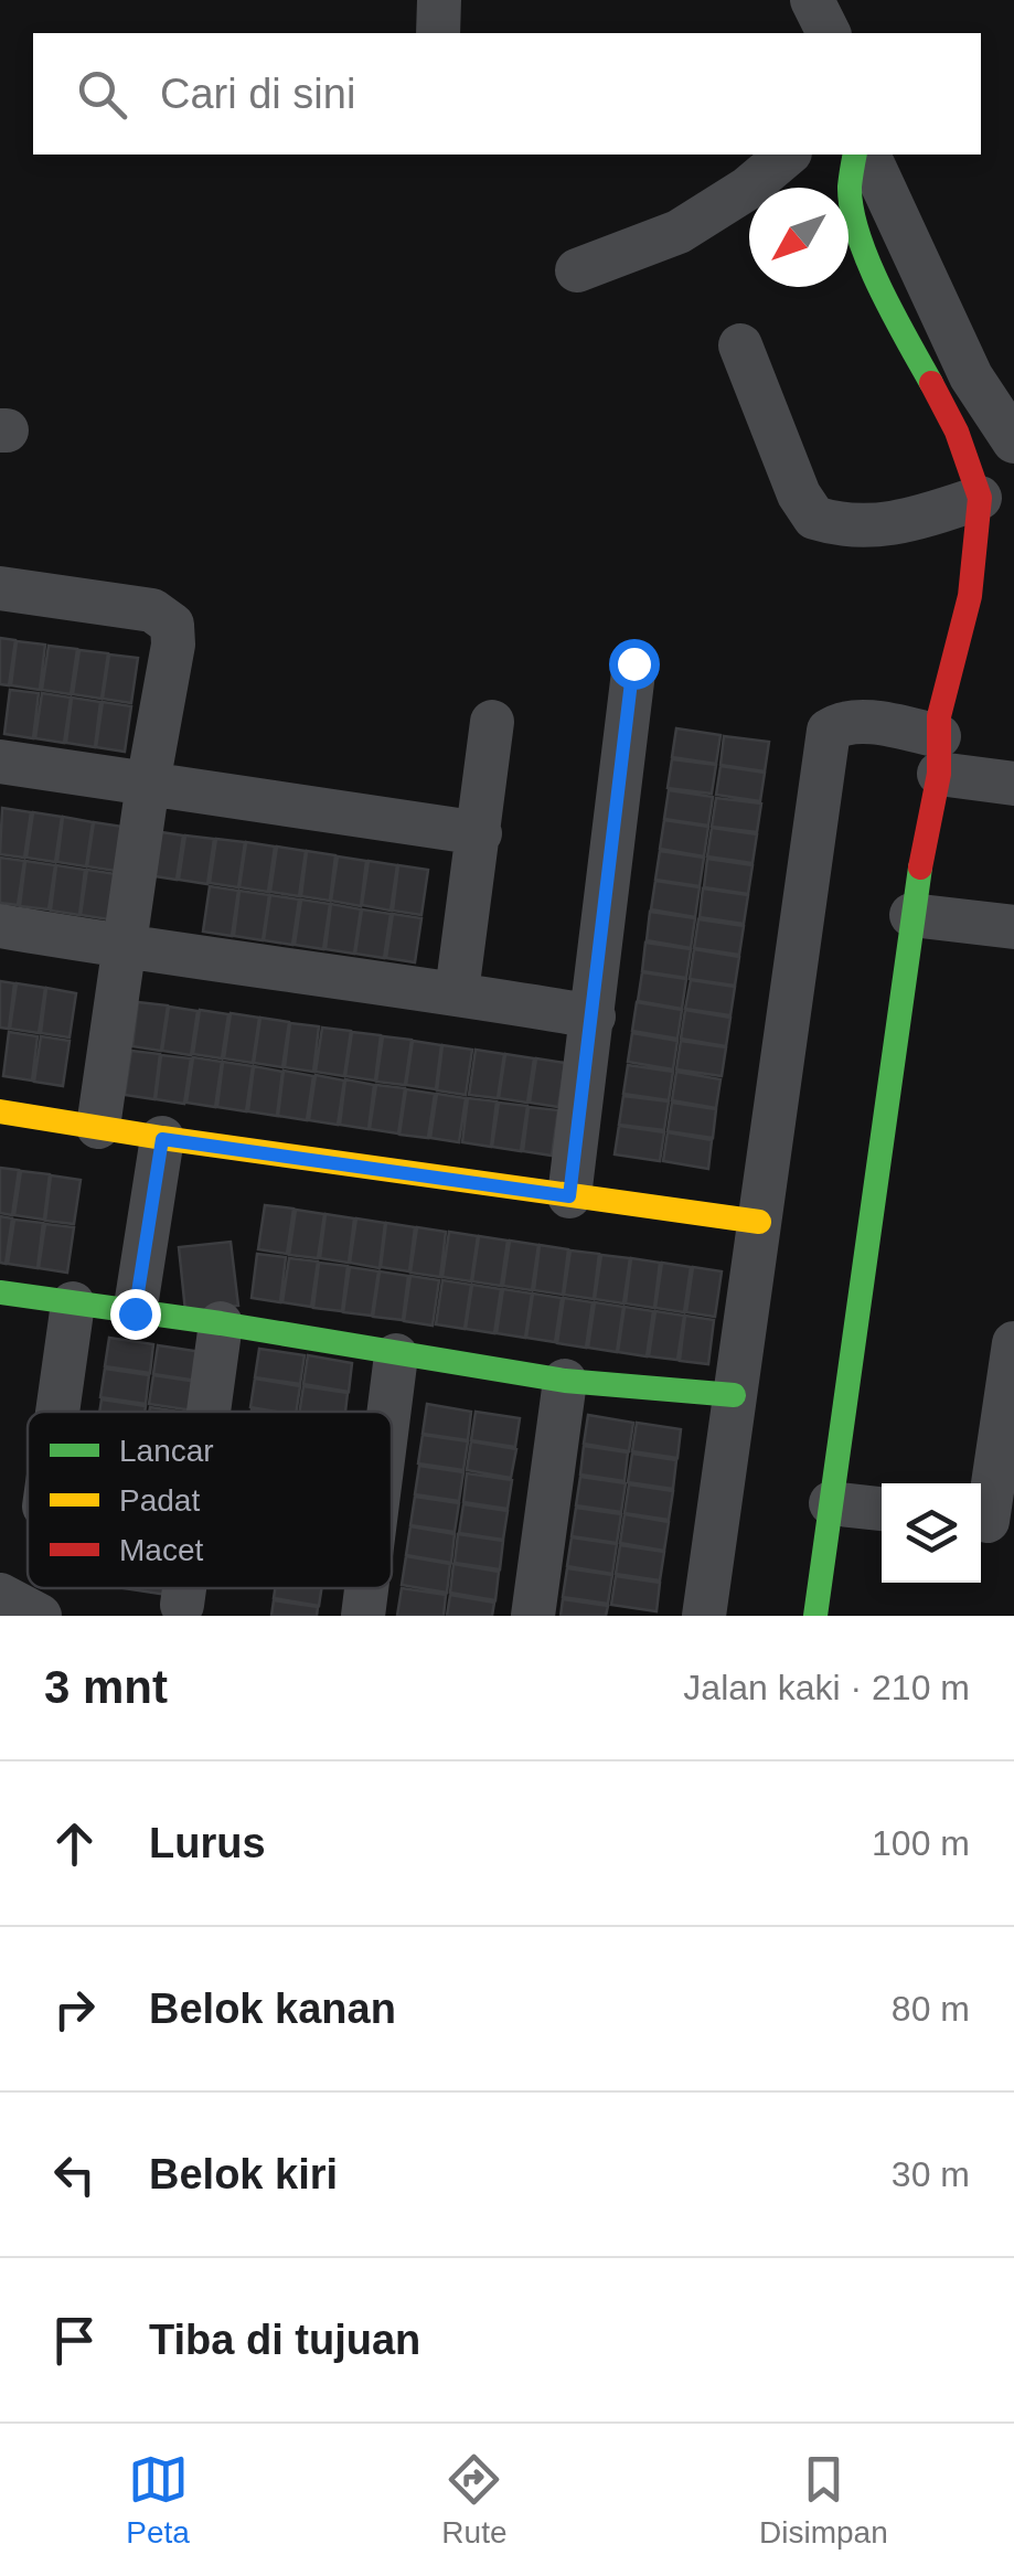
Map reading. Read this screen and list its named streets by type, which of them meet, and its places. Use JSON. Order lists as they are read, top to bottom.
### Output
{
  "legend": ["Lancar", "Padat", "Macet"],
  "north": "bottom left",
  "page": {
    "search": "Cari di sini",
    "heading": ["3 mnt", "Jalan kaki · 210 m"],
    "list": [
      ["Lurus", "100 m"],
      ["Belok kanan", "80 m"],
      ["Belok kiri", "30 m"],
      "Tiba di tujuan"
    ],
    "nav": ["Peta", "Rute", "Disimpan"]
  }
}
